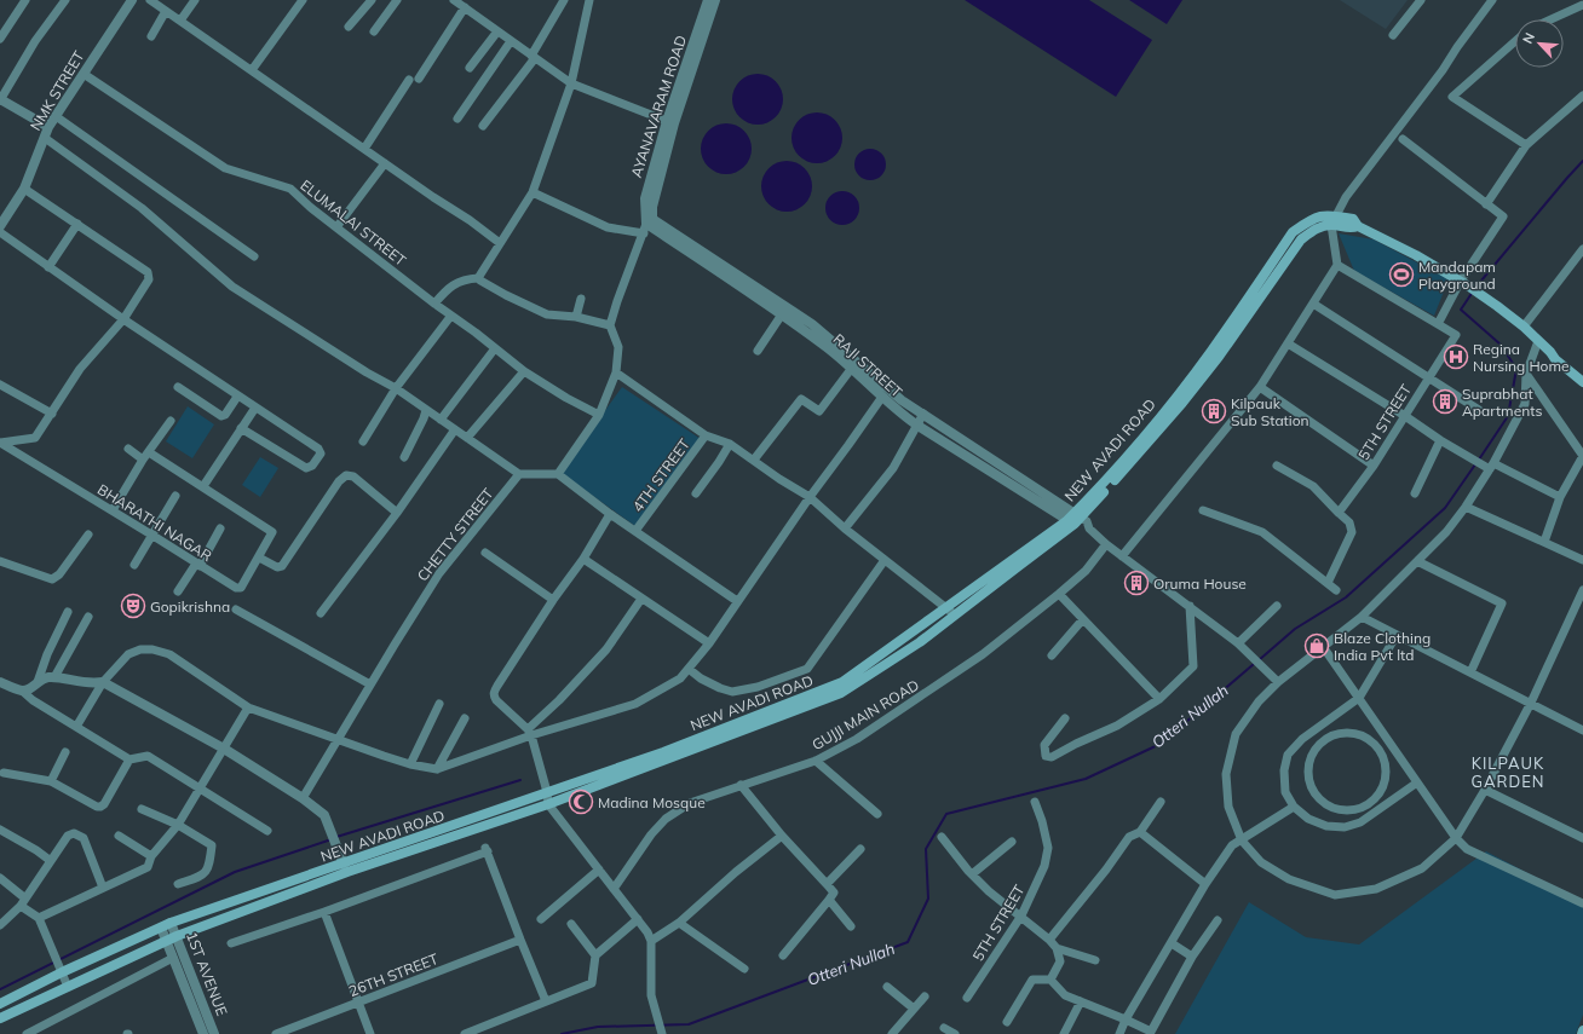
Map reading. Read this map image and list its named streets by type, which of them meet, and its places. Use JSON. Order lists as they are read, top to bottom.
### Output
{
  "streets": {
    "main road": ["NEW AVADI ROAD"],
    "street": [
      "NMK STREET",
      "AYANAVARAM ROAD",
      "ELUMALAI STREET",
      "RAJI STREET",
      "5TH STREET",
      "4TH STREET",
      "BHARATHI NAGAR",
      "CHETTY STREET",
      "GUJJI MAIN ROAD",
      "1ST AVENUE",
      "26TH STREET"
    ]
  },
  "crossings": [
    ["NMK STREET", "ELUMALAI STREET"],
    ["AYANAVARAM ROAD", "RAJI STREET"],
    ["RAJI STREET", "NEW AVADI ROAD"],
    ["NEW AVADI ROAD", "1ST AVENUE"]
  ],
  "districts": ["KILPAUK GARDEN"],
  "water": ["Otteri Nullah"],
  "places": {
    "sports": ["Mandapam Playground"],
    "hospital": ["Regina Nursing Home"],
    "building": ["Suprabhat Apartments", "Kilpauk Sub Station", "Oruma House"],
    "theatre": ["Gopikrishna"],
    "shop": ["Blaze Clothing India Pvt ltd"],
    "mosque": ["Madina Mosque"]
  },
  "north": "top left"
}
